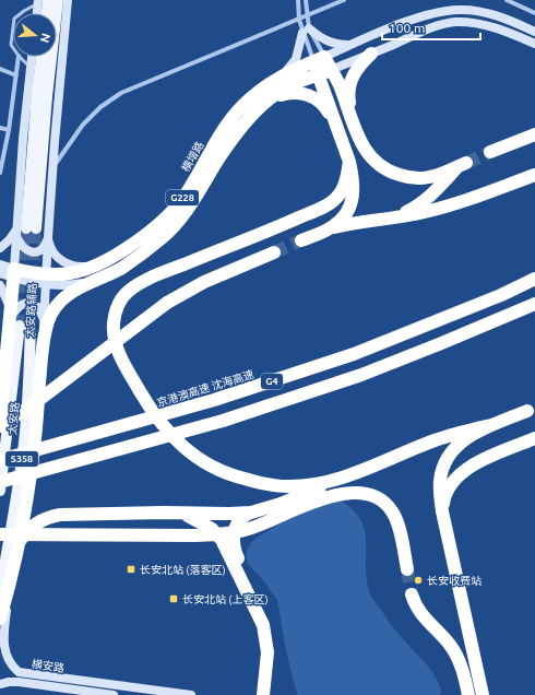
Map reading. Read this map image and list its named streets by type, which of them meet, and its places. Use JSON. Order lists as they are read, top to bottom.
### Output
{
  "streets": {
    "highway": [
      "横增路",
      "G228",
      "太安路辅路",
      "G4",
      "京港澳高速 沈海高速"
    ],
    "main road": ["太安路", "S358", "横安路"]
  },
  "crossings": [
    ["横增路", "太安路辅路"],
    ["G228", "太安路辅路"],
    ["太安路辅路", "太安路"],
    ["太安路辅路", "横安路"]
  ],
  "places": {
    "transit": ["长安北站 (落客区)", "长安北站 (上客区)"],
    "other": ["长安收费站"]
  },
  "scale_bar": "100 m",
  "north": "right"
}
